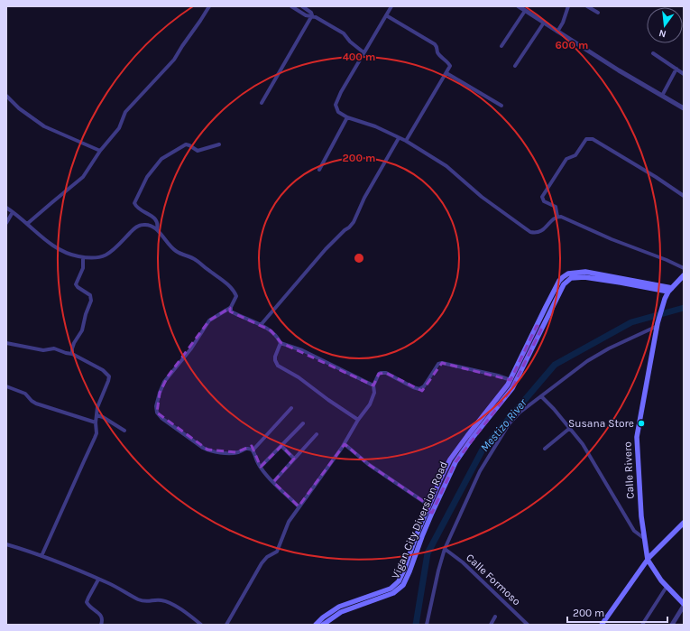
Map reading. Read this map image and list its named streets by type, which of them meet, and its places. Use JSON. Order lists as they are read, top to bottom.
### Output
{
  "streets": {
    "main road": ["Calle Rivero", "Vigan City Diversion Road"],
    "street": ["Calle Formoso"]
  },
  "crossings": [
    ["Calle Rivero", "Vigan City Diversion Road"]
  ],
  "water": ["Mestizo River"],
  "places": ["Susana Store"],
  "scale_bar": "200 m",
  "north": "bottom",
  "rings": ["600 m", "400 m", "200 m"]
}
